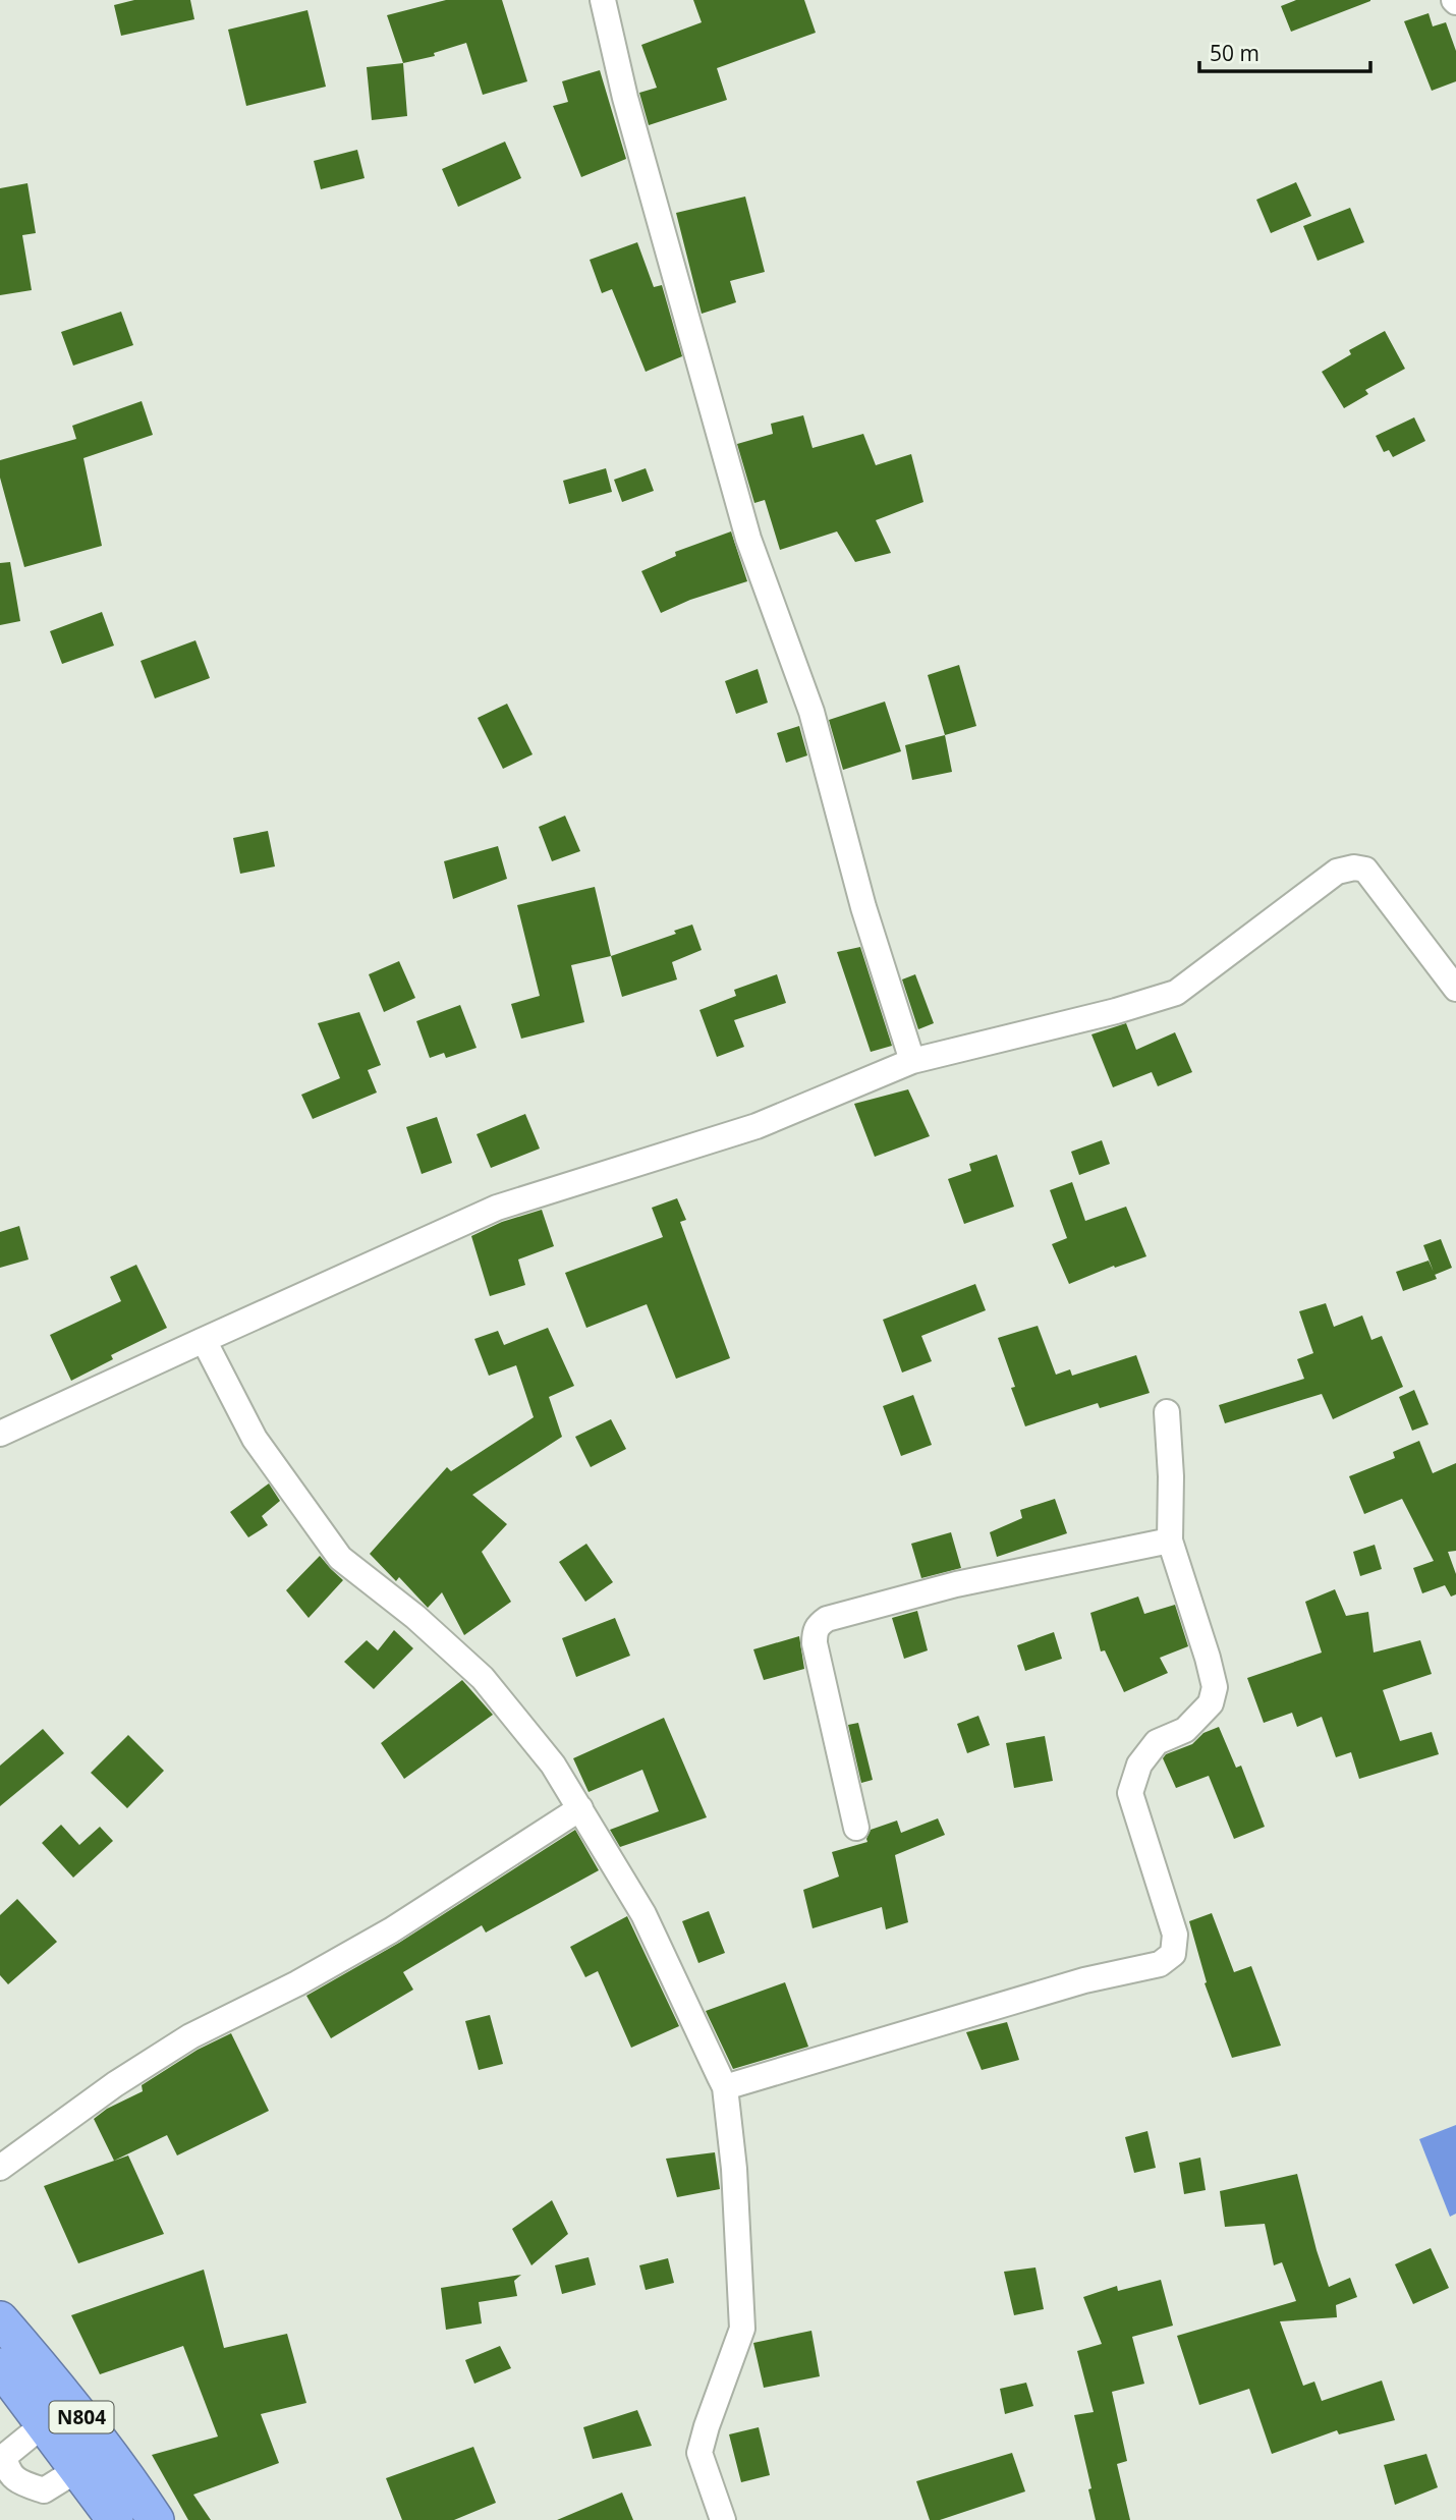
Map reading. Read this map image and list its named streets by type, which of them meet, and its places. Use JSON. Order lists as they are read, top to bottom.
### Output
{
  "streets": {
    "highway": ["N804"]
  },
  "scale_bar": "50 m"
}
